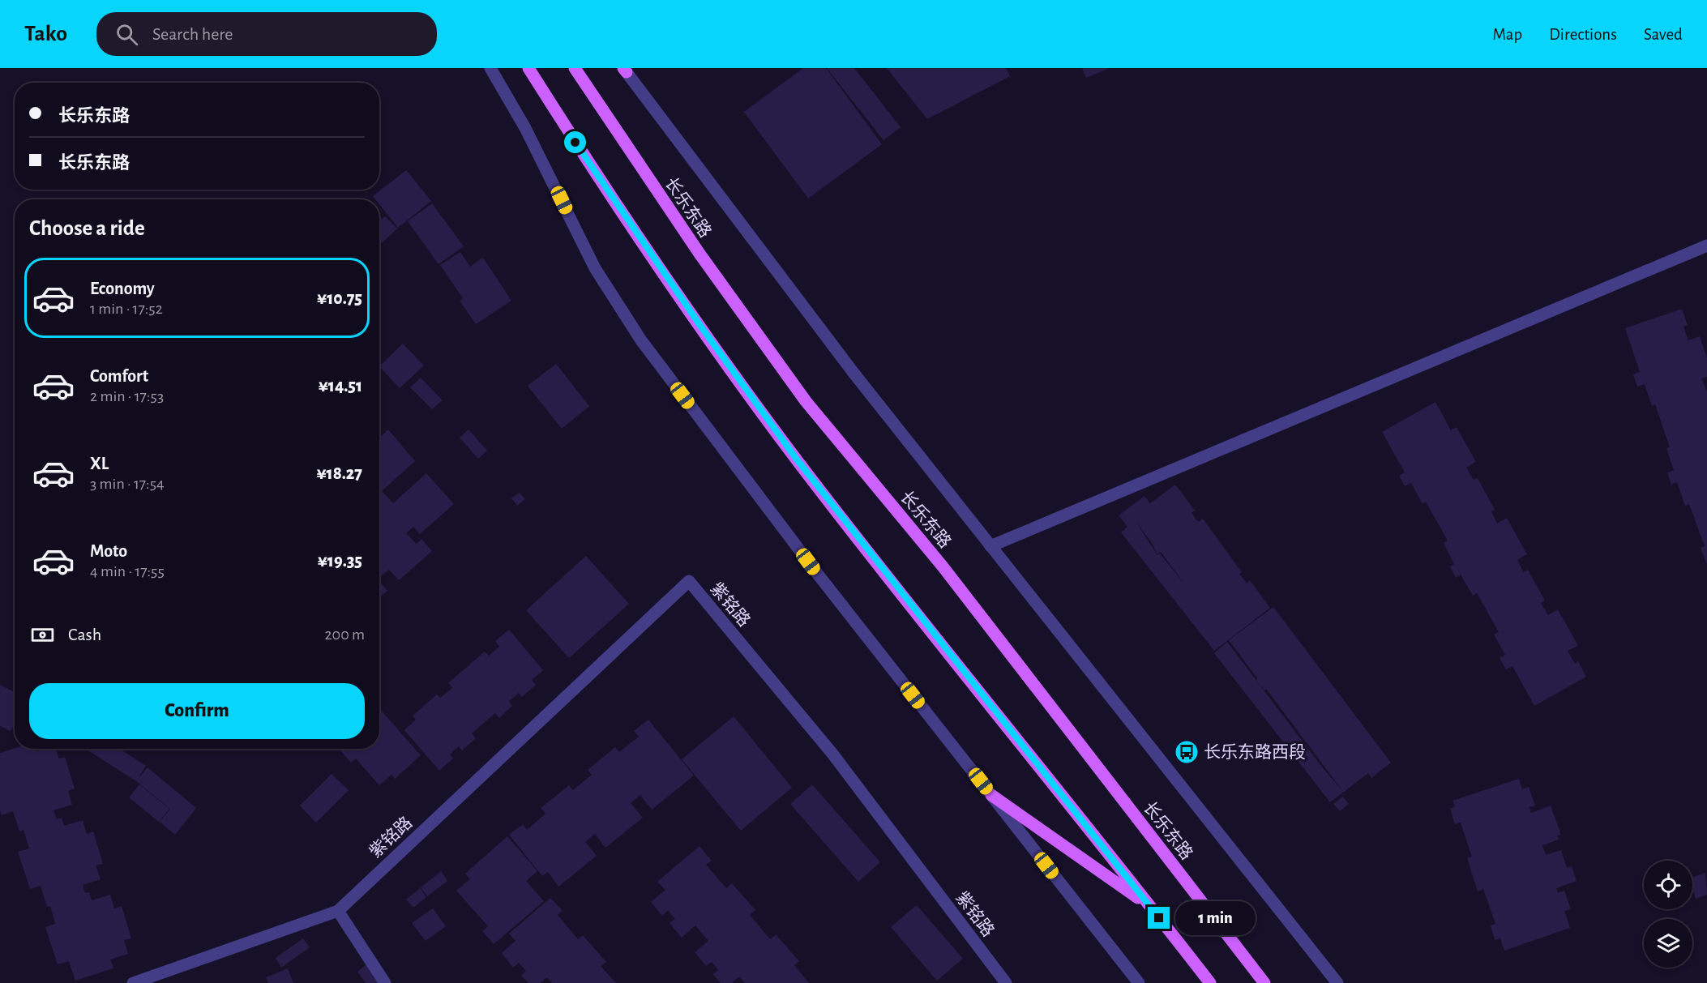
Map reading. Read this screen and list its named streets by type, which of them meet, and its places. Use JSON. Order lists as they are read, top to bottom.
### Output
{
  "streets": {
    "main road": ["长乐东路"],
    "street": ["紫铭路"]
  },
  "places": {
    "bus stop": ["长乐东路西段"]
  },
  "page": {
    "header": "Tako",
    "search": "Search here",
    "nav": ["Map", "Directions", "Saved"],
    "banner": ["长乐东路", "长乐东路"],
    "heading": "Choose a ride",
    "list": [
      {
        "name": "Economy",
        "note": "1 min · 17:52",
        "value": "¥10.75"
      },
      {
        "name": "Comfort",
        "note": "2 min · 17:53",
        "value": "¥14.51"
      },
      {
        "name": "XL",
        "note": "3 min · 17:54",
        "value": "¥18.27"
      },
      {
        "name": "Moto",
        "note": "4 min · 17:55",
        "value": "¥19.35"
      }
    ],
    "pay": ["Cash", "200 m"],
    "buttons": "Confirm",
    "bubble": "1 min"
  }
}
